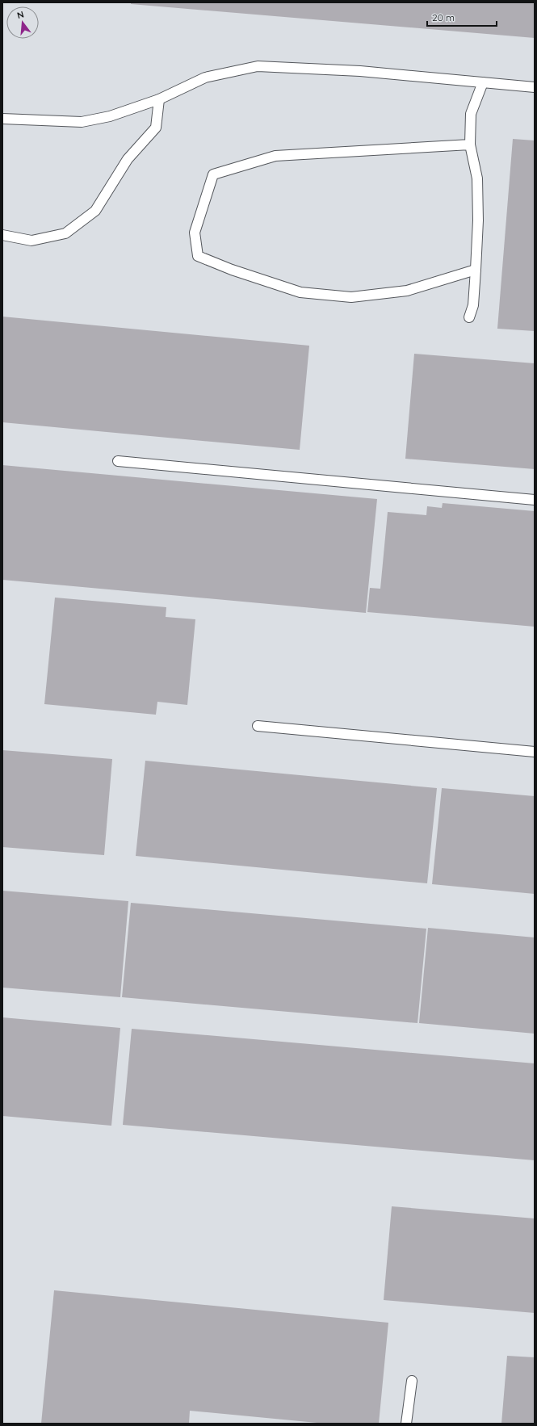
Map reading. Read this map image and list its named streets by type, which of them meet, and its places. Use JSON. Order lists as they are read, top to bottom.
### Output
{
  "scale_bar": "20 m",
  "north": "top"
}
